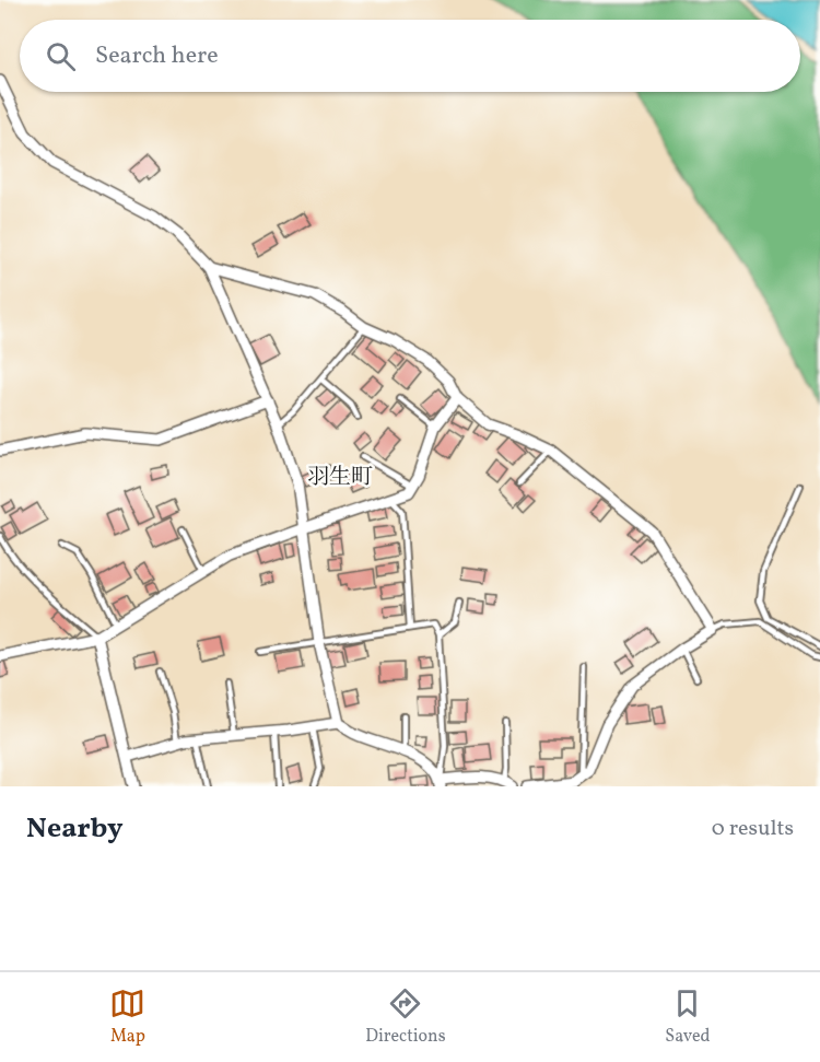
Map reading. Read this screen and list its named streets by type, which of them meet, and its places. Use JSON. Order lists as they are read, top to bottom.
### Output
{
  "districts": ["羽生町"],
  "page": {
    "search": "Search here",
    "heading": ["Nearby", "0 results"],
    "nav": ["Map", "Directions", "Saved"]
  }
}
